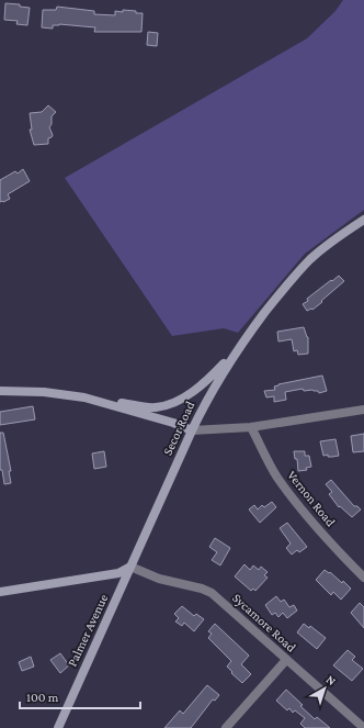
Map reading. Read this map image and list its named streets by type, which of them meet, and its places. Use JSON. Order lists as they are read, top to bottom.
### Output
{
  "streets": {
    "main road": ["Secor Road", "Palmer Avenue"],
    "street": ["Vernon Road", "Sycamore Road"]
  },
  "crossings": [
    ["Secor Road", "Sycamore Road"],
    ["Secor Road", "Palmer Avenue"],
    ["Sycamore Road", "Palmer Avenue"]
  ],
  "scale_bar": "100 m",
  "north": "top right"
}
